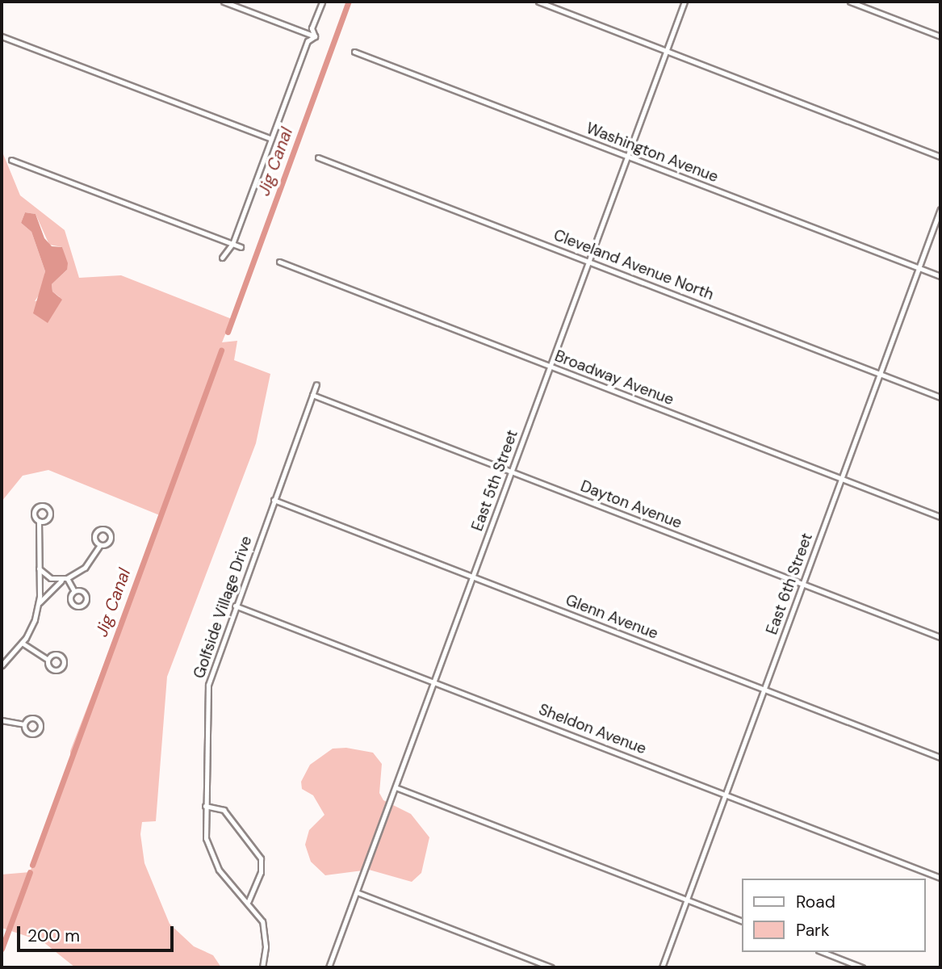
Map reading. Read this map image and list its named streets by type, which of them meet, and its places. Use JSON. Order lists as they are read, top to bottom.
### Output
{
  "streets": {
    "street": [
      "Washington Avenue",
      "Cleveland Avenue North",
      "Broadway Avenue",
      "East 5th Street",
      "Dayton Avenue",
      "East 6th Street",
      "Golfside Village Drive",
      "Glenn Avenue",
      "Sheldon Avenue"
    ]
  },
  "crossings": [
    ["Washington Avenue", "East 5th Street"],
    ["Washington Avenue", "East 6th Street"],
    ["Cleveland Avenue North", "East 5th Street"],
    ["Cleveland Avenue North", "East 6th Street"],
    ["Broadway Avenue", "East 5th Street"],
    ["Broadway Avenue", "East 6th Street"],
    ["East 5th Street", "Dayton Avenue"],
    ["East 5th Street", "Glenn Avenue"],
    ["East 5th Street", "Sheldon Avenue"],
    ["Dayton Avenue", "East 6th Street"],
    ["Dayton Avenue", "Golfside Village Drive"],
    ["East 6th Street", "Glenn Avenue"],
    ["East 6th Street", "Sheldon Avenue"],
    ["Golfside Village Drive", "Glenn Avenue"],
    ["Golfside Village Drive", "Sheldon Avenue"]
  ],
  "water": ["Jig Canal"],
  "legend": ["Road", "Park"],
  "scale_bar": "200 m"
}
